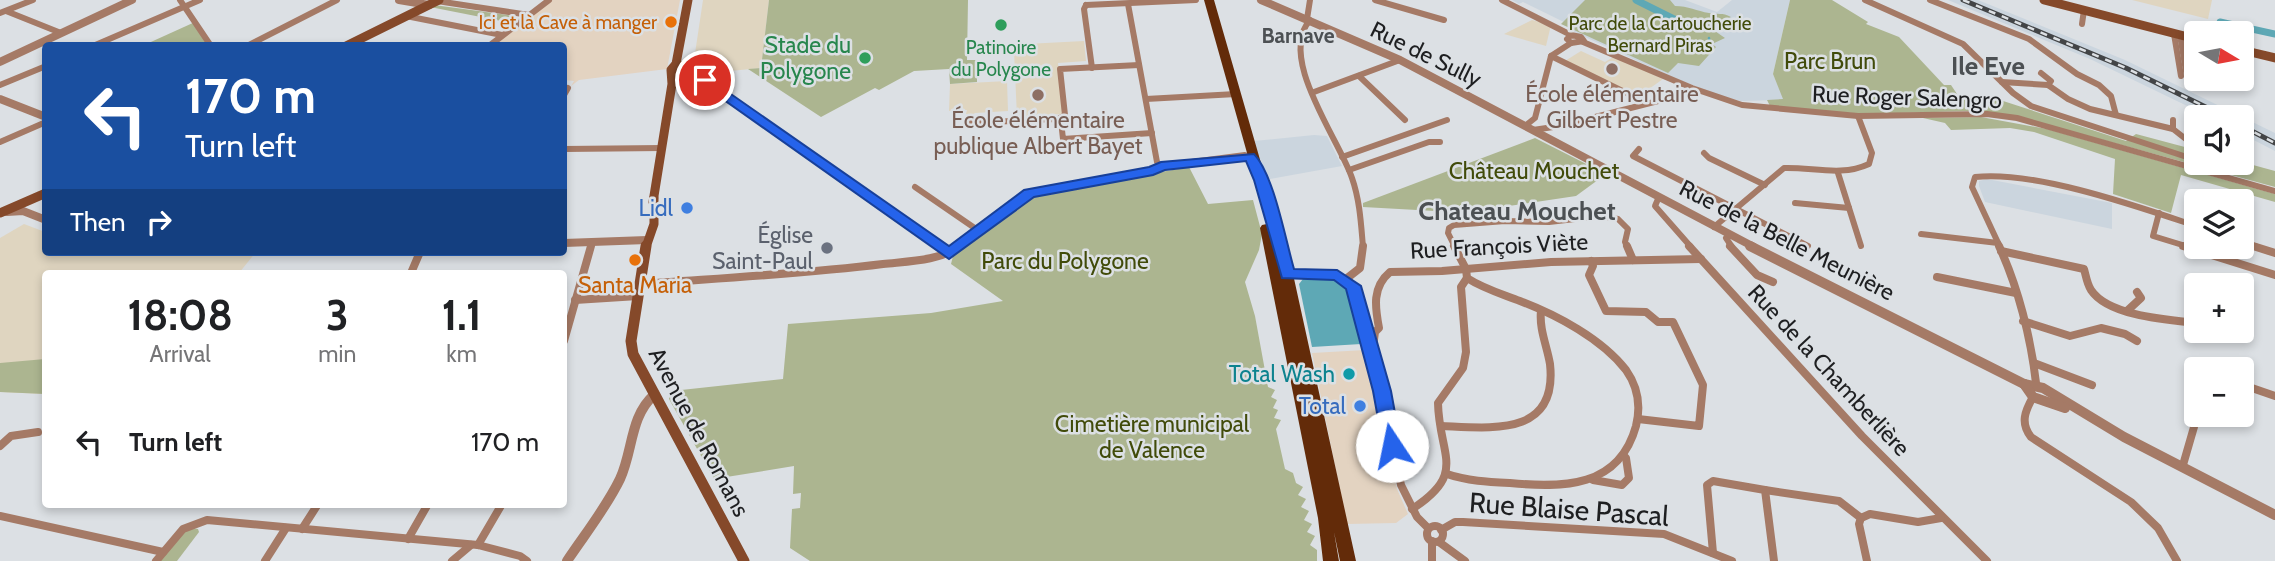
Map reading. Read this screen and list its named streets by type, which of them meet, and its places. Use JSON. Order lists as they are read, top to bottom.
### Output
{
  "streets": {
    "main road": ["Avenue de Romans"],
    "street": [
      "Rue de Sully",
      "Rue Roger Salengro",
      "Rue de la Belle Meunière",
      "Rue François Viète",
      "Rue de la Chamberlière",
      "Rue Blaise Pascal"
    ]
  },
  "crossings": [
    ["Rue de Sully", "Rue de la Belle Meunière"],
    ["Rue de la Belle Meunière", "Rue de la Chamberlière"],
    ["Rue François Viète", "Rue de la Chamberlière"]
  ],
  "districts": ["Barnave", "Ile Eve", "Chateau Mouchet"],
  "parks": [
    "Parc de la Cartoucherie Bernard Piras",
    "Parc Brun",
    "Château Mouchet",
    "Parc du Polygone",
    "Cimetière municipal de Valence"
  ],
  "places": [
    "Ici et là Cave à manger",
    "Patinoire du Polygone",
    "Stade du Polygone",
    "École élémentaire Gilbert Pestre",
    "École élémentaire publique Albert Bayet",
    "Lidl",
    "Église Saint-Paul",
    "Santa Maria",
    "Total Wash",
    "Total"
  ],
  "north": "right",
  "page": {
    "map_buttons": ["+", "−"],
    "turn": ["170 m", "Turn left"],
    "then": "Then",
    "eta": [
      "18:08",
      "Arrival",
      "3",
      "min",
      "1.1",
      "km"
    ],
    "list": [
      {
        "name": "Turn left",
        "value": "170 m"
      }
    ]
  }
}
